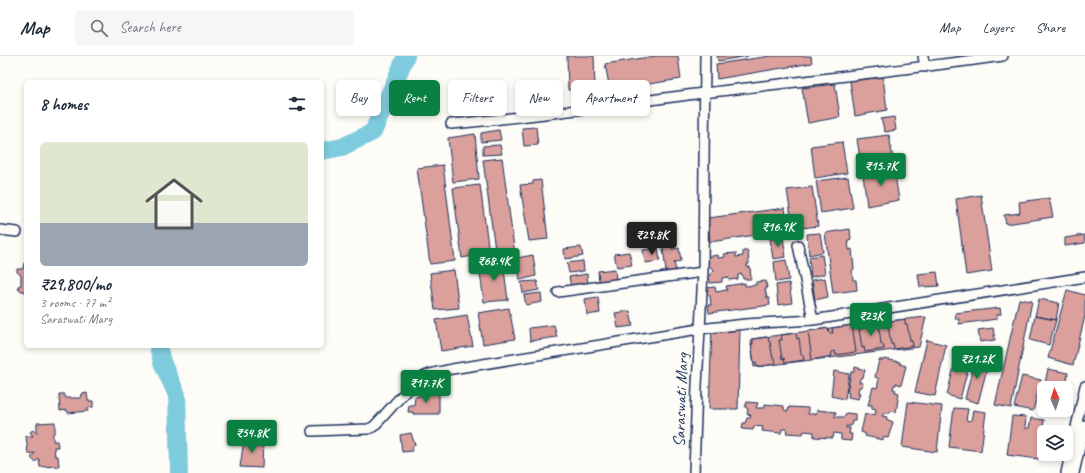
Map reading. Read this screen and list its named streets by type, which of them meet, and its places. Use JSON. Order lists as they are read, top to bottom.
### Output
{
  "streets": {
    "street": ["Saraswati Marg"]
  },
  "north": "top",
  "page": {
    "header": "Map",
    "search": "Search here",
    "nav": ["Map", "Layers", "Share"],
    "chip": [
      "Buy",
      "Rent",
      "Filters",
      "New",
      "Apartment"
    ],
    "heading": "8 homes",
    "list": [
      {
        "name": "₹29,800/mo",
        "note": "3 rooms · 77 m² · Saraswati Marg"
      }
    ],
    "price": [
      "₹15.7K",
      "₹16.9K",
      "₹29.8K",
      "₹68.4K",
      "₹23K",
      "₹21.2K",
      "₹17.7K",
      "₹54.8K"
    ]
  }
}
